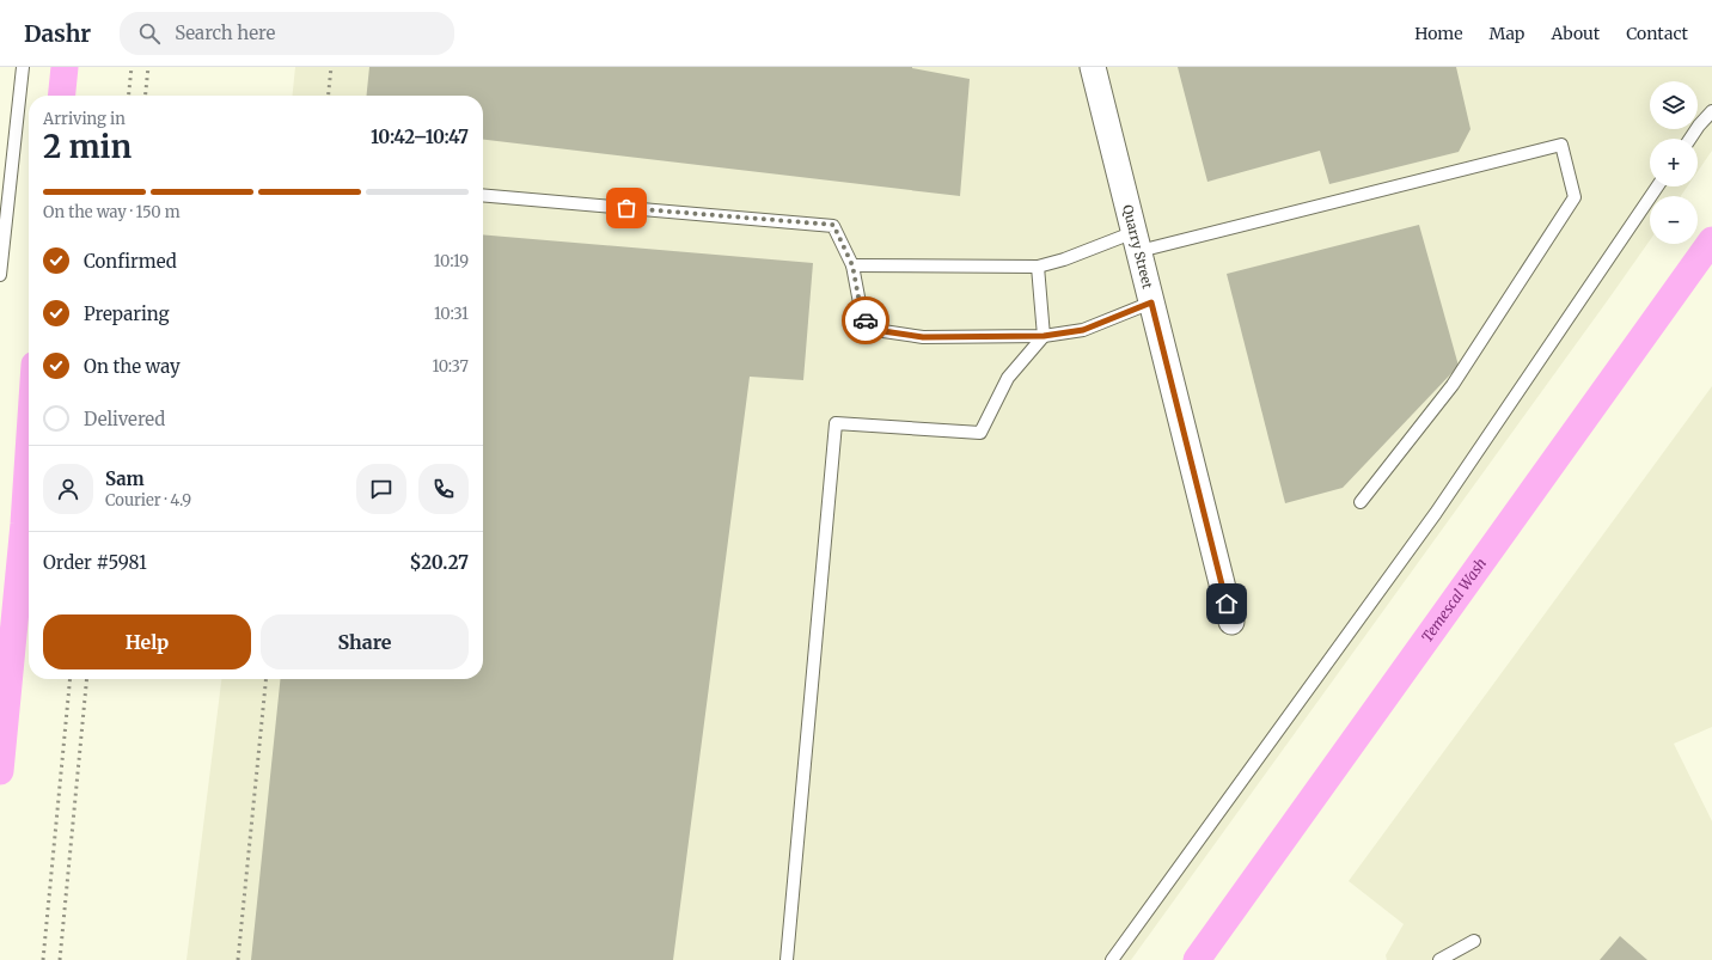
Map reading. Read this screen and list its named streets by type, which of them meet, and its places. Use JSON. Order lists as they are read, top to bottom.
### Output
{
  "streets": {
    "street": ["Quarry Street"]
  },
  "water": ["Temescal Wash"],
  "page": {
    "header": "Dashr",
    "search": "Search here",
    "nav": [
      "Home",
      "Map",
      "About",
      "Contact"
    ],
    "map_buttons": ["+", "−"],
    "heading": ["2 min", "Arriving in", "10:42–10:47"],
    "panel": [
      "Sam",
      "Courier · 4.9",
      "Order #5981",
      "$20.27"
    ],
    "bar": "On the way · 150 m",
    "list": [
      ["Confirmed", "10:19"],
      ["Preparing", "10:31"],
      ["On the way", "10:37"],
      "Delivered"
    ],
    "buttons": ["Help", "Share"]
  }
}
